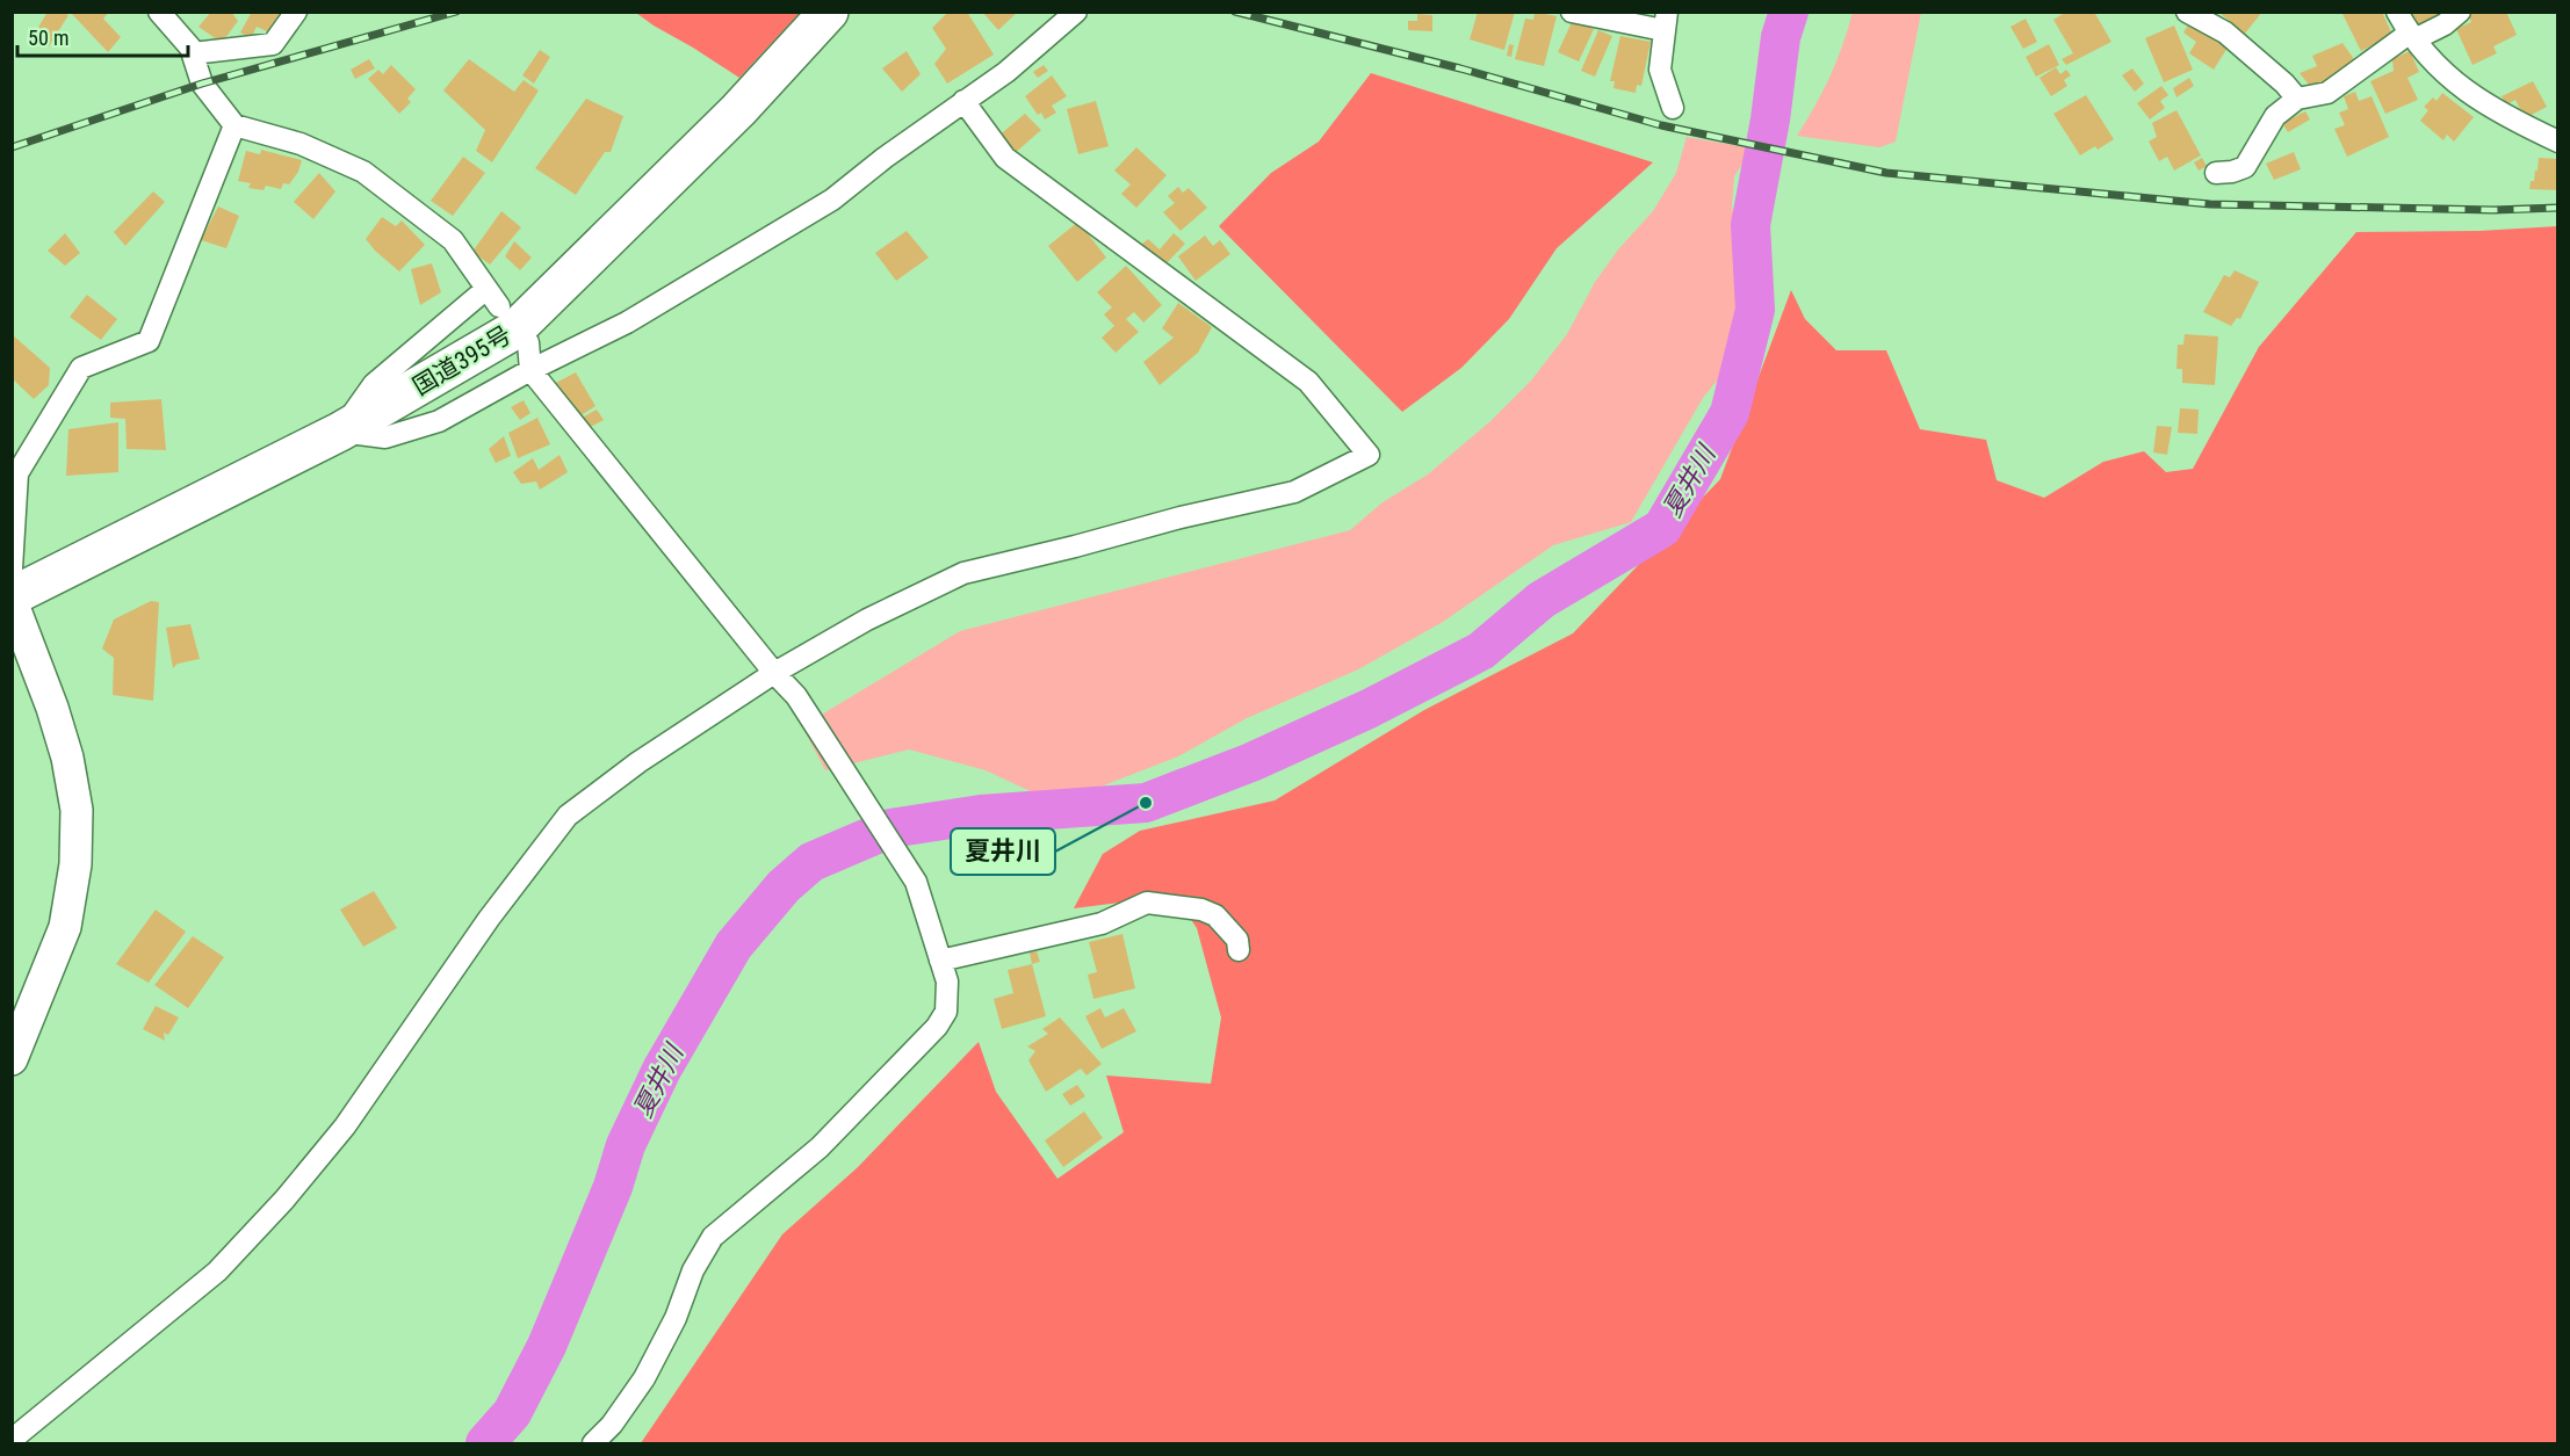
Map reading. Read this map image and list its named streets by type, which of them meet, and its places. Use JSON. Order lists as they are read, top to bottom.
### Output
{
  "streets": {
    "highway": ["国道395号"]
  },
  "water": ["夏井川"],
  "places": ["夏井川"],
  "scale_bar": "50 m"
}
